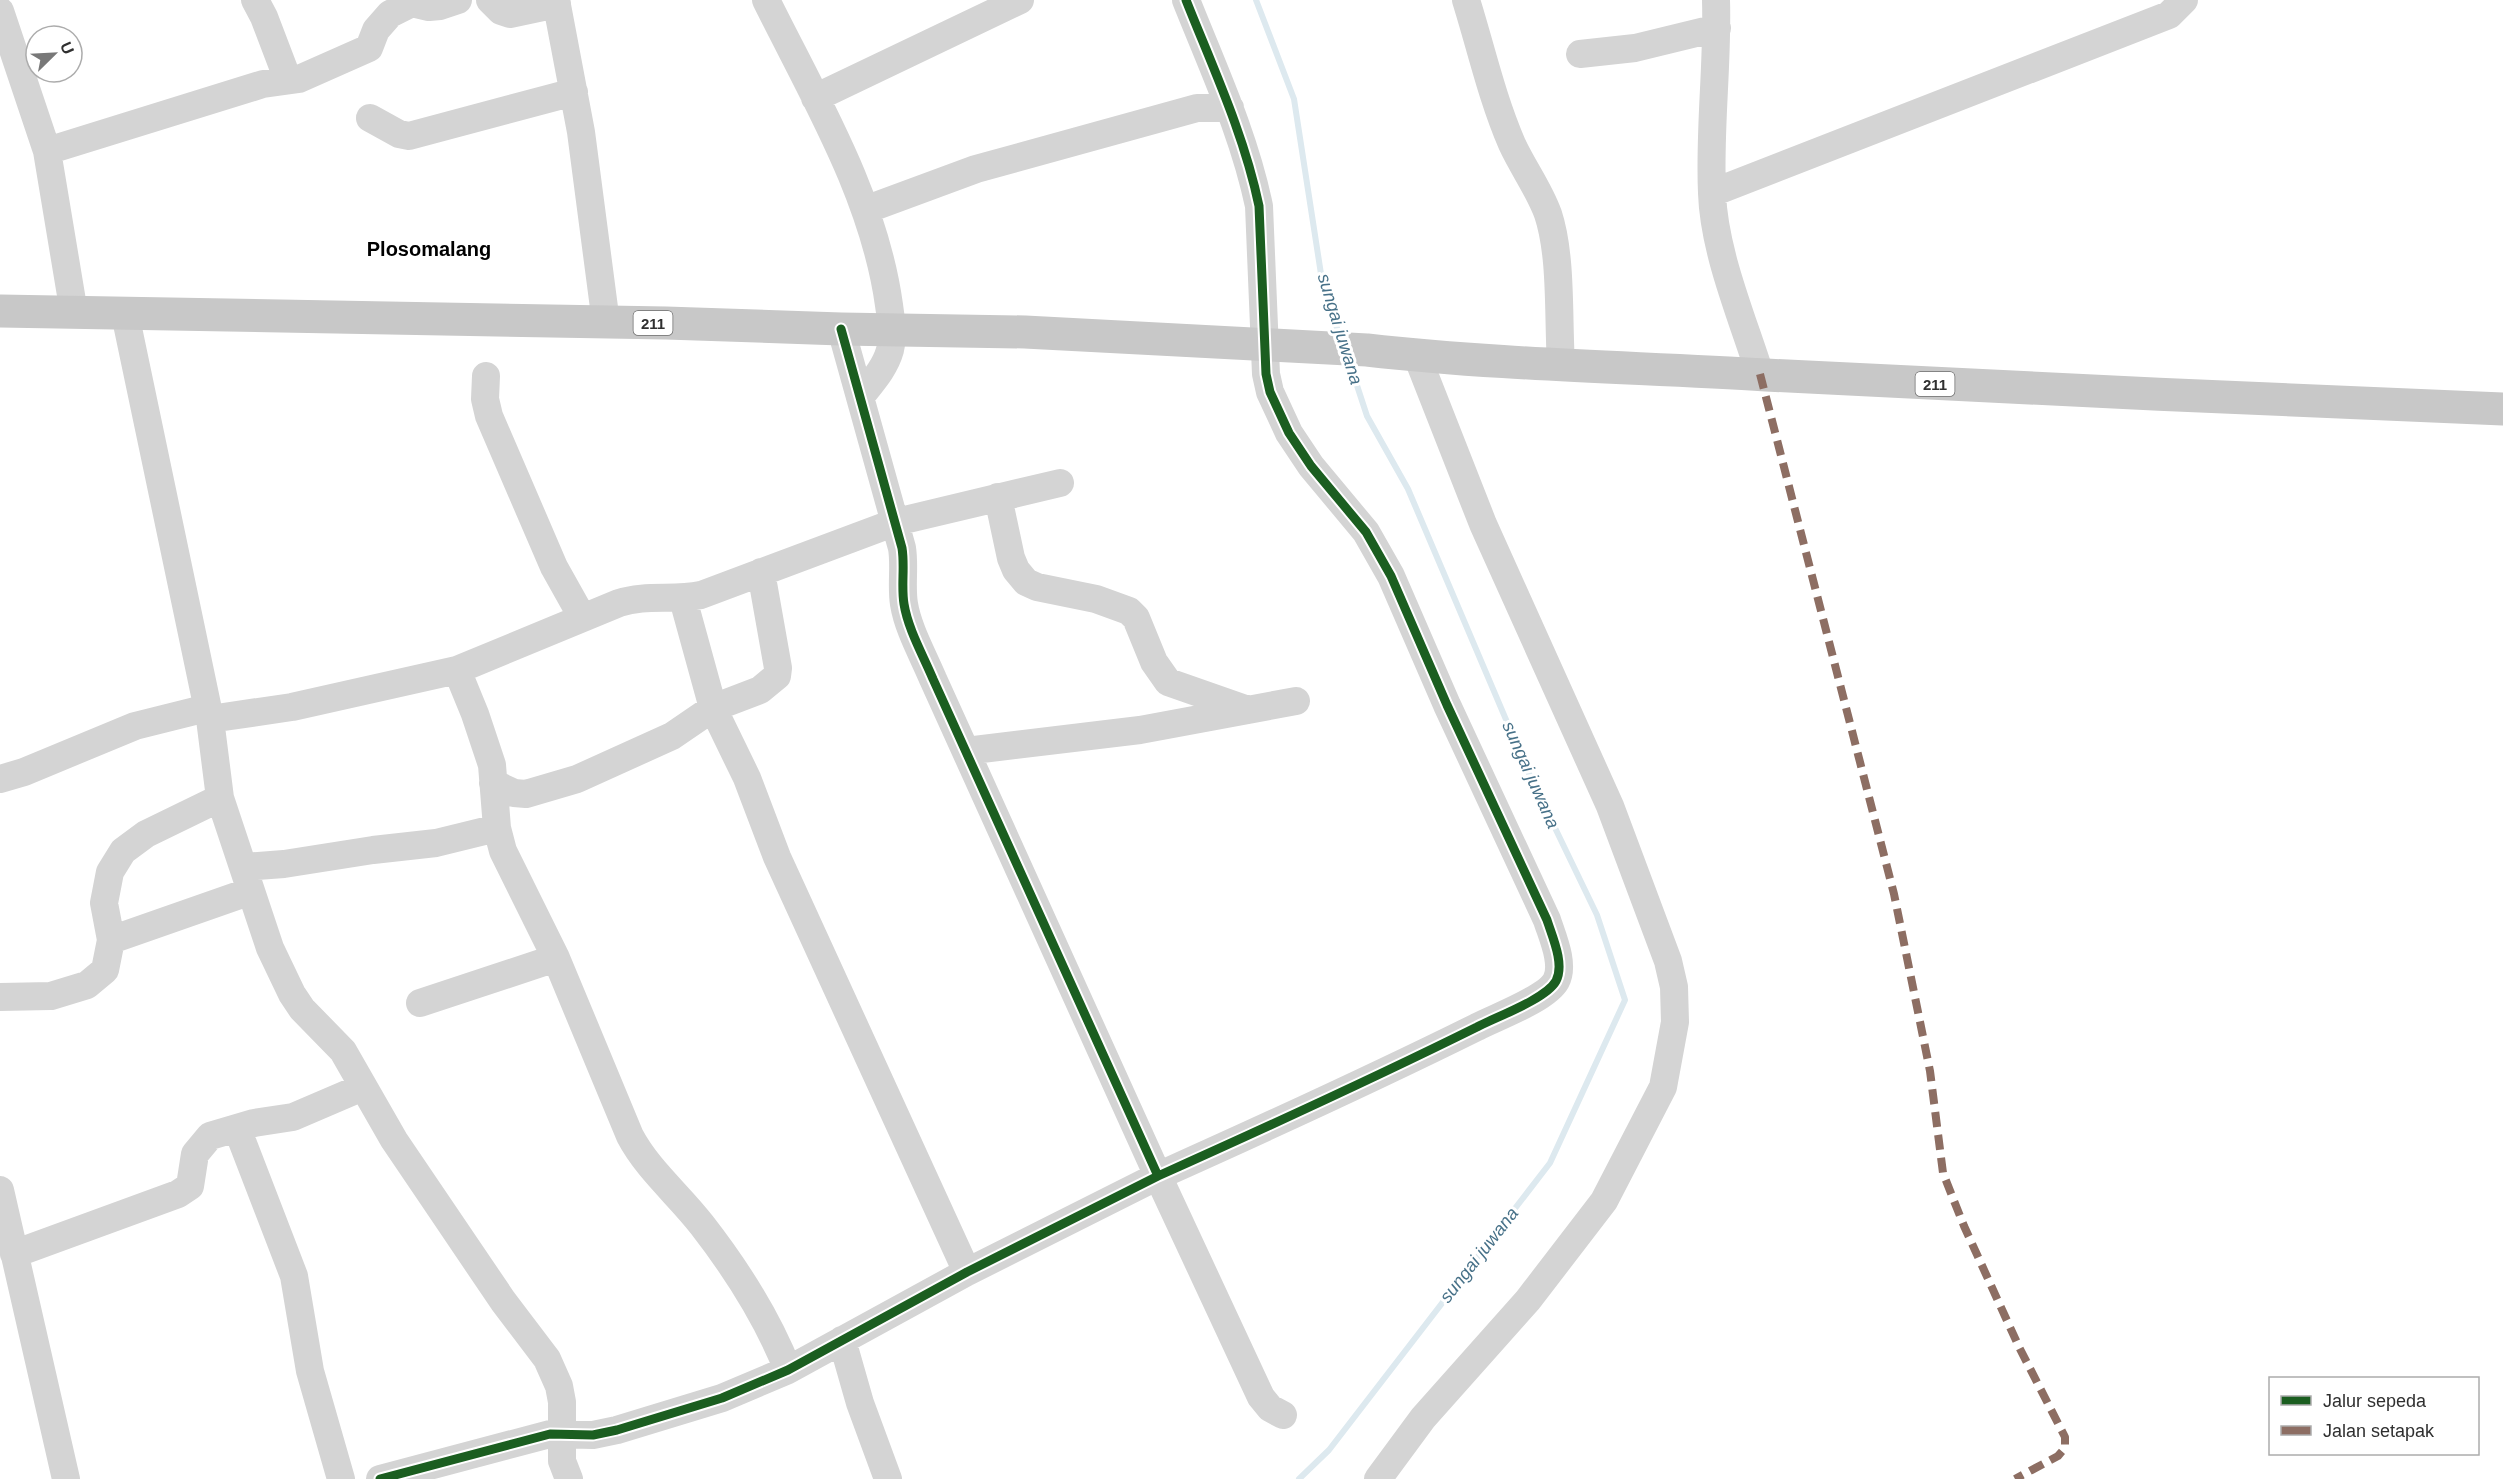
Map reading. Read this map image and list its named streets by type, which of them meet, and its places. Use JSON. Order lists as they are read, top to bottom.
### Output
{
  "streets": {
    "main road": ["211"]
  },
  "districts": ["Plosomalang"],
  "water": ["sungai juwana"],
  "legend": ["Jalur sepeda", "Jalan setapak"],
  "north": "top right"
}
